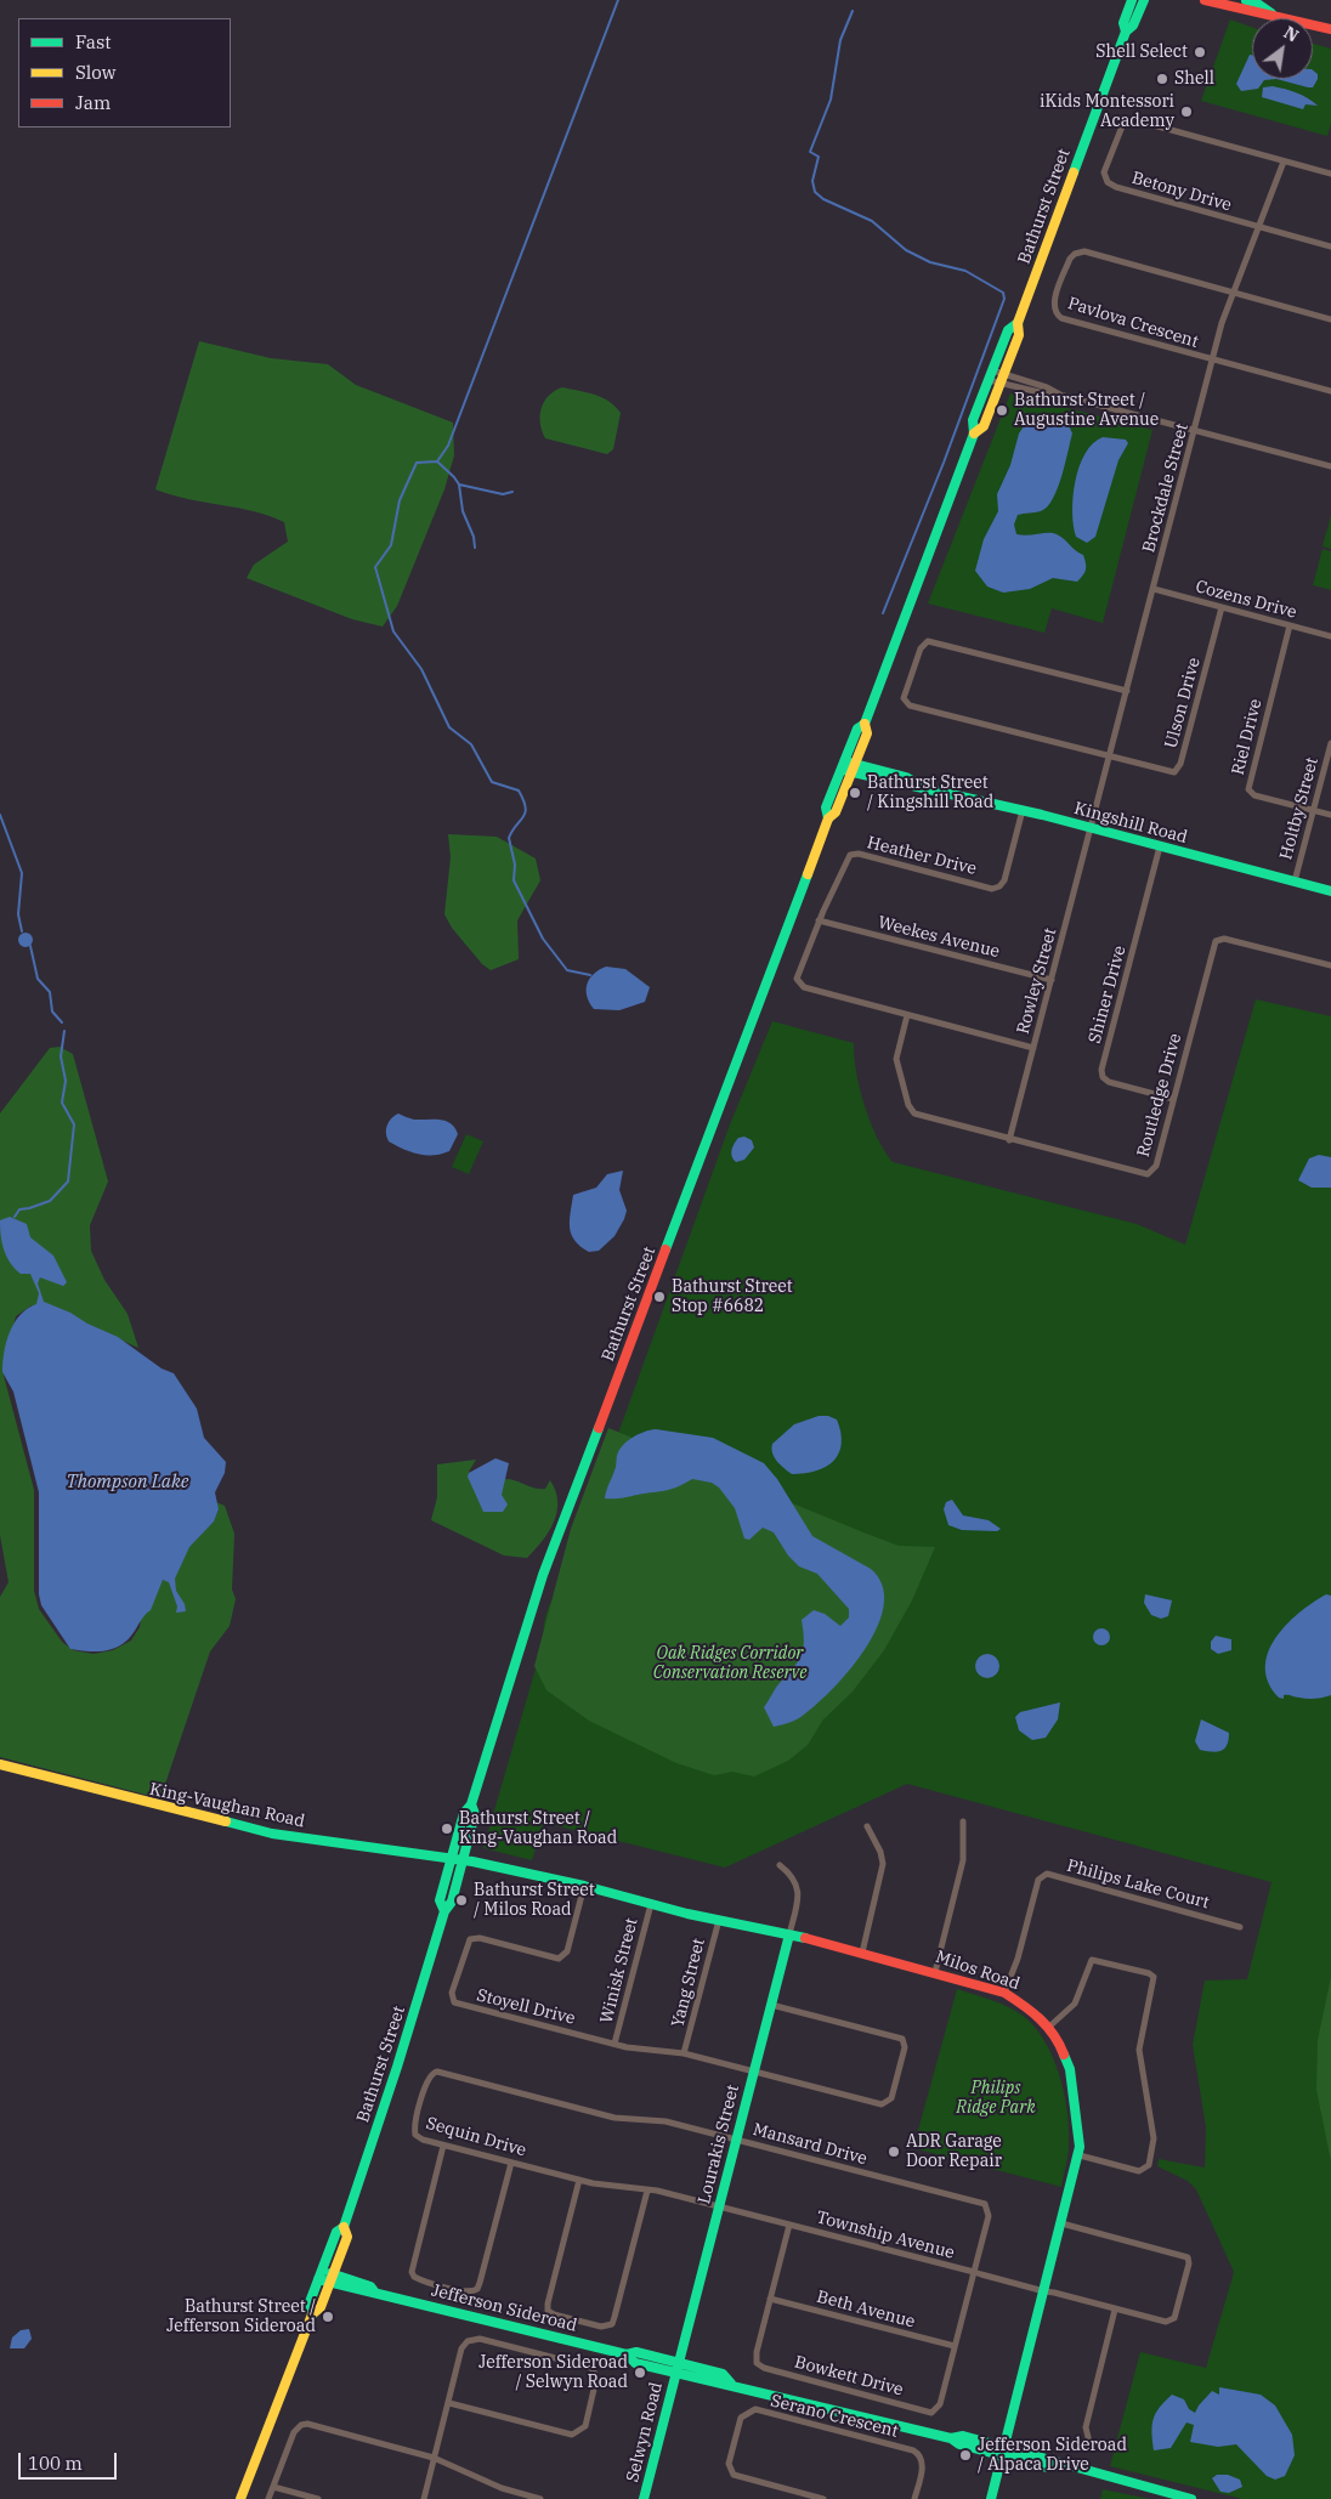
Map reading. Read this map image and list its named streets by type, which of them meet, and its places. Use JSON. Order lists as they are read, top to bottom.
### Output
{
  "streets": {
    "street": [
      "Betony Drive",
      "Bathurst Street",
      "Pavlova Crescent",
      "Brockdale Street",
      "Cozens Drive",
      "Ulson Drive",
      "Riel Drive",
      "Holtby Street",
      "Kingshill Road",
      "Heather Drive",
      "Weekes Avenue",
      "Rowley Street",
      "Shiner Drive",
      "Routledge Drive",
      "King-Vaughan Road",
      "Philips Lake Court",
      "Winisk Street",
      "Milos Road",
      "Yang Street",
      "Stoyell Drive",
      "Sequin Drive",
      "Lourakis Street",
      "Mansard Drive",
      "Township Avenue",
      "Jefferson Sideroad",
      "Beth Avenue",
      "Bowkett Drive",
      "Serano Crescent",
      "Selwyn Road"
    ]
  },
  "crossings": [
    ["Betony Drive", "Brockdale Street"],
    ["Bathurst Street", "Kingshill Road"],
    ["Bathurst Street", "King-Vaughan Road"],
    ["Bathurst Street", "Milos Road"],
    ["Bathurst Street", "Jefferson Sideroad"],
    ["Pavlova Crescent", "Brockdale Street"],
    ["Brockdale Street", "Cozens Drive"],
    ["Brockdale Street", "Ulson Drive"],
    ["Brockdale Street", "Kingshill Road"],
    ["Brockdale Street", "Rowley Street"],
    ["Cozens Drive", "Ulson Drive"],
    ["Cozens Drive", "Riel Drive"],
    ["Riel Drive", "Holtby Street"],
    ["Holtby Street", "Kingshill Road"],
    ["Kingshill Road", "Heather Drive"],
    ["Kingshill Road", "Rowley Street"],
    ["Kingshill Road", "Shiner Drive"],
    ["Heather Drive", "Weekes Avenue"],
    ["Heather Drive", "Rowley Street"],
    ["Heather Drive", "Routledge Drive"],
    ["Weekes Avenue", "Rowley Street"],
    ["Rowley Street", "Routledge Drive"],
    ["Shiner Drive", "Routledge Drive"],
    ["King-Vaughan Road", "Milos Road"],
    ["Philips Lake Court", "Milos Road"],
    ["Winisk Street", "Milos Road"],
    ["Winisk Street", "Stoyell Drive"],
    ["Milos Road", "Yang Street"],
    ["Milos Road", "Stoyell Drive"],
    ["Milos Road", "Lourakis Street"],
    ["Milos Road", "Township Avenue"],
    ["Milos Road", "Jefferson Sideroad"],
    ["Yang Street", "Stoyell Drive"],
    ["Stoyell Drive", "Lourakis Street"],
    ["Sequin Drive", "Lourakis Street"],
    ["Sequin Drive", "Mansard Drive"],
    ["Sequin Drive", "Township Avenue"],
    ["Lourakis Street", "Mansard Drive"],
    ["Lourakis Street", "Township Avenue"],
    ["Lourakis Street", "Jefferson Sideroad"],
    ["Lourakis Street", "Selwyn Road"],
    ["Mansard Drive", "Township Avenue"],
    ["Mansard Drive", "Bowkett Drive"],
    ["Township Avenue", "Bowkett Drive"],
    ["Jefferson Sideroad", "Selwyn Road"],
    ["Beth Avenue", "Bowkett Drive"]
  ],
  "water": ["Thompson Lake"],
  "parks": ["Oak Ridges Corridor Conservation Reserve", "Philips Ridge Park"],
  "places": [
    "Shell Select",
    "Shell",
    "iKids Montessori Academy",
    "Bathurst Street / Augustine Avenue",
    "Bathurst Street / Kingshill Road",
    "Bathurst Street Stop #6682",
    "Bathurst Street / King-Vaughan Road",
    "Bathurst Street / Milos Road",
    "ADR Garage Door Repair",
    "Bathurst Street / Jefferson Sideroad",
    "Jefferson Sideroad / Selwyn Road",
    "Jefferson Sideroad / Alpaca Drive"
  ],
  "legend": ["Fast", "Slow", "Jam"],
  "scale_bar": "100 m",
  "north": "top right"
}
